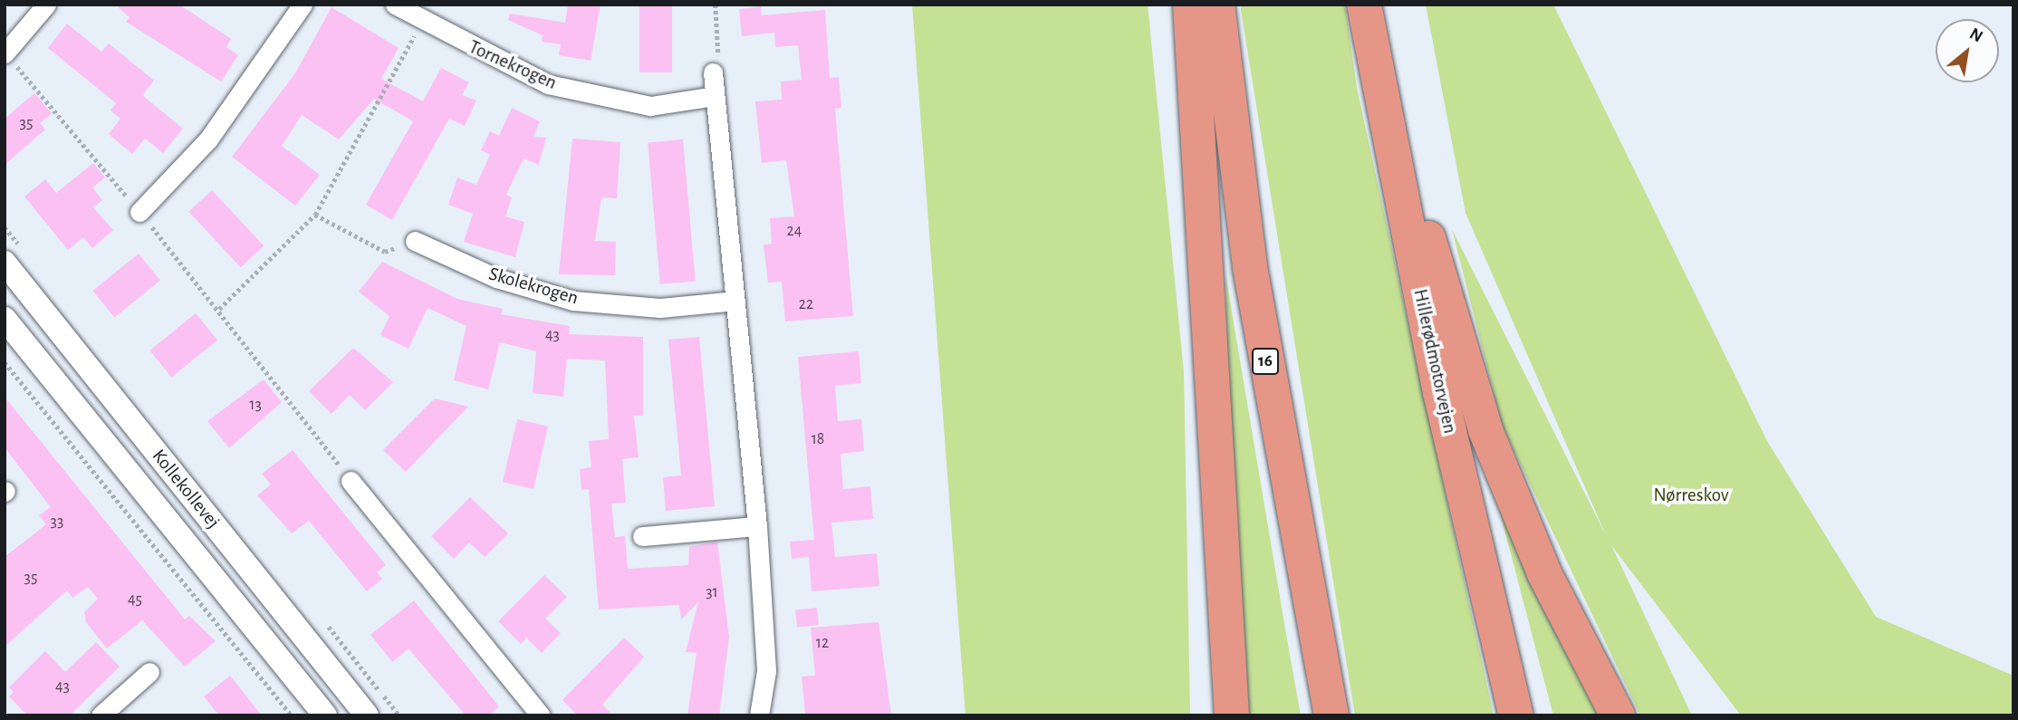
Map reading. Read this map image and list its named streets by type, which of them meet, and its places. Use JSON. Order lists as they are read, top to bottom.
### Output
{
  "streets": {
    "highway": ["16", "Hillerødmotorvejen"],
    "street": ["Tornekrogen", "Skolekrogen", "Kollekollevej"]
  },
  "parks": ["Nørreskov"],
  "house_numbers": [
    "35",
    "24",
    "22",
    "43",
    "13",
    "18",
    "33",
    "35",
    "31",
    "45",
    "12",
    "43"
  ],
  "north": "top right"
}
